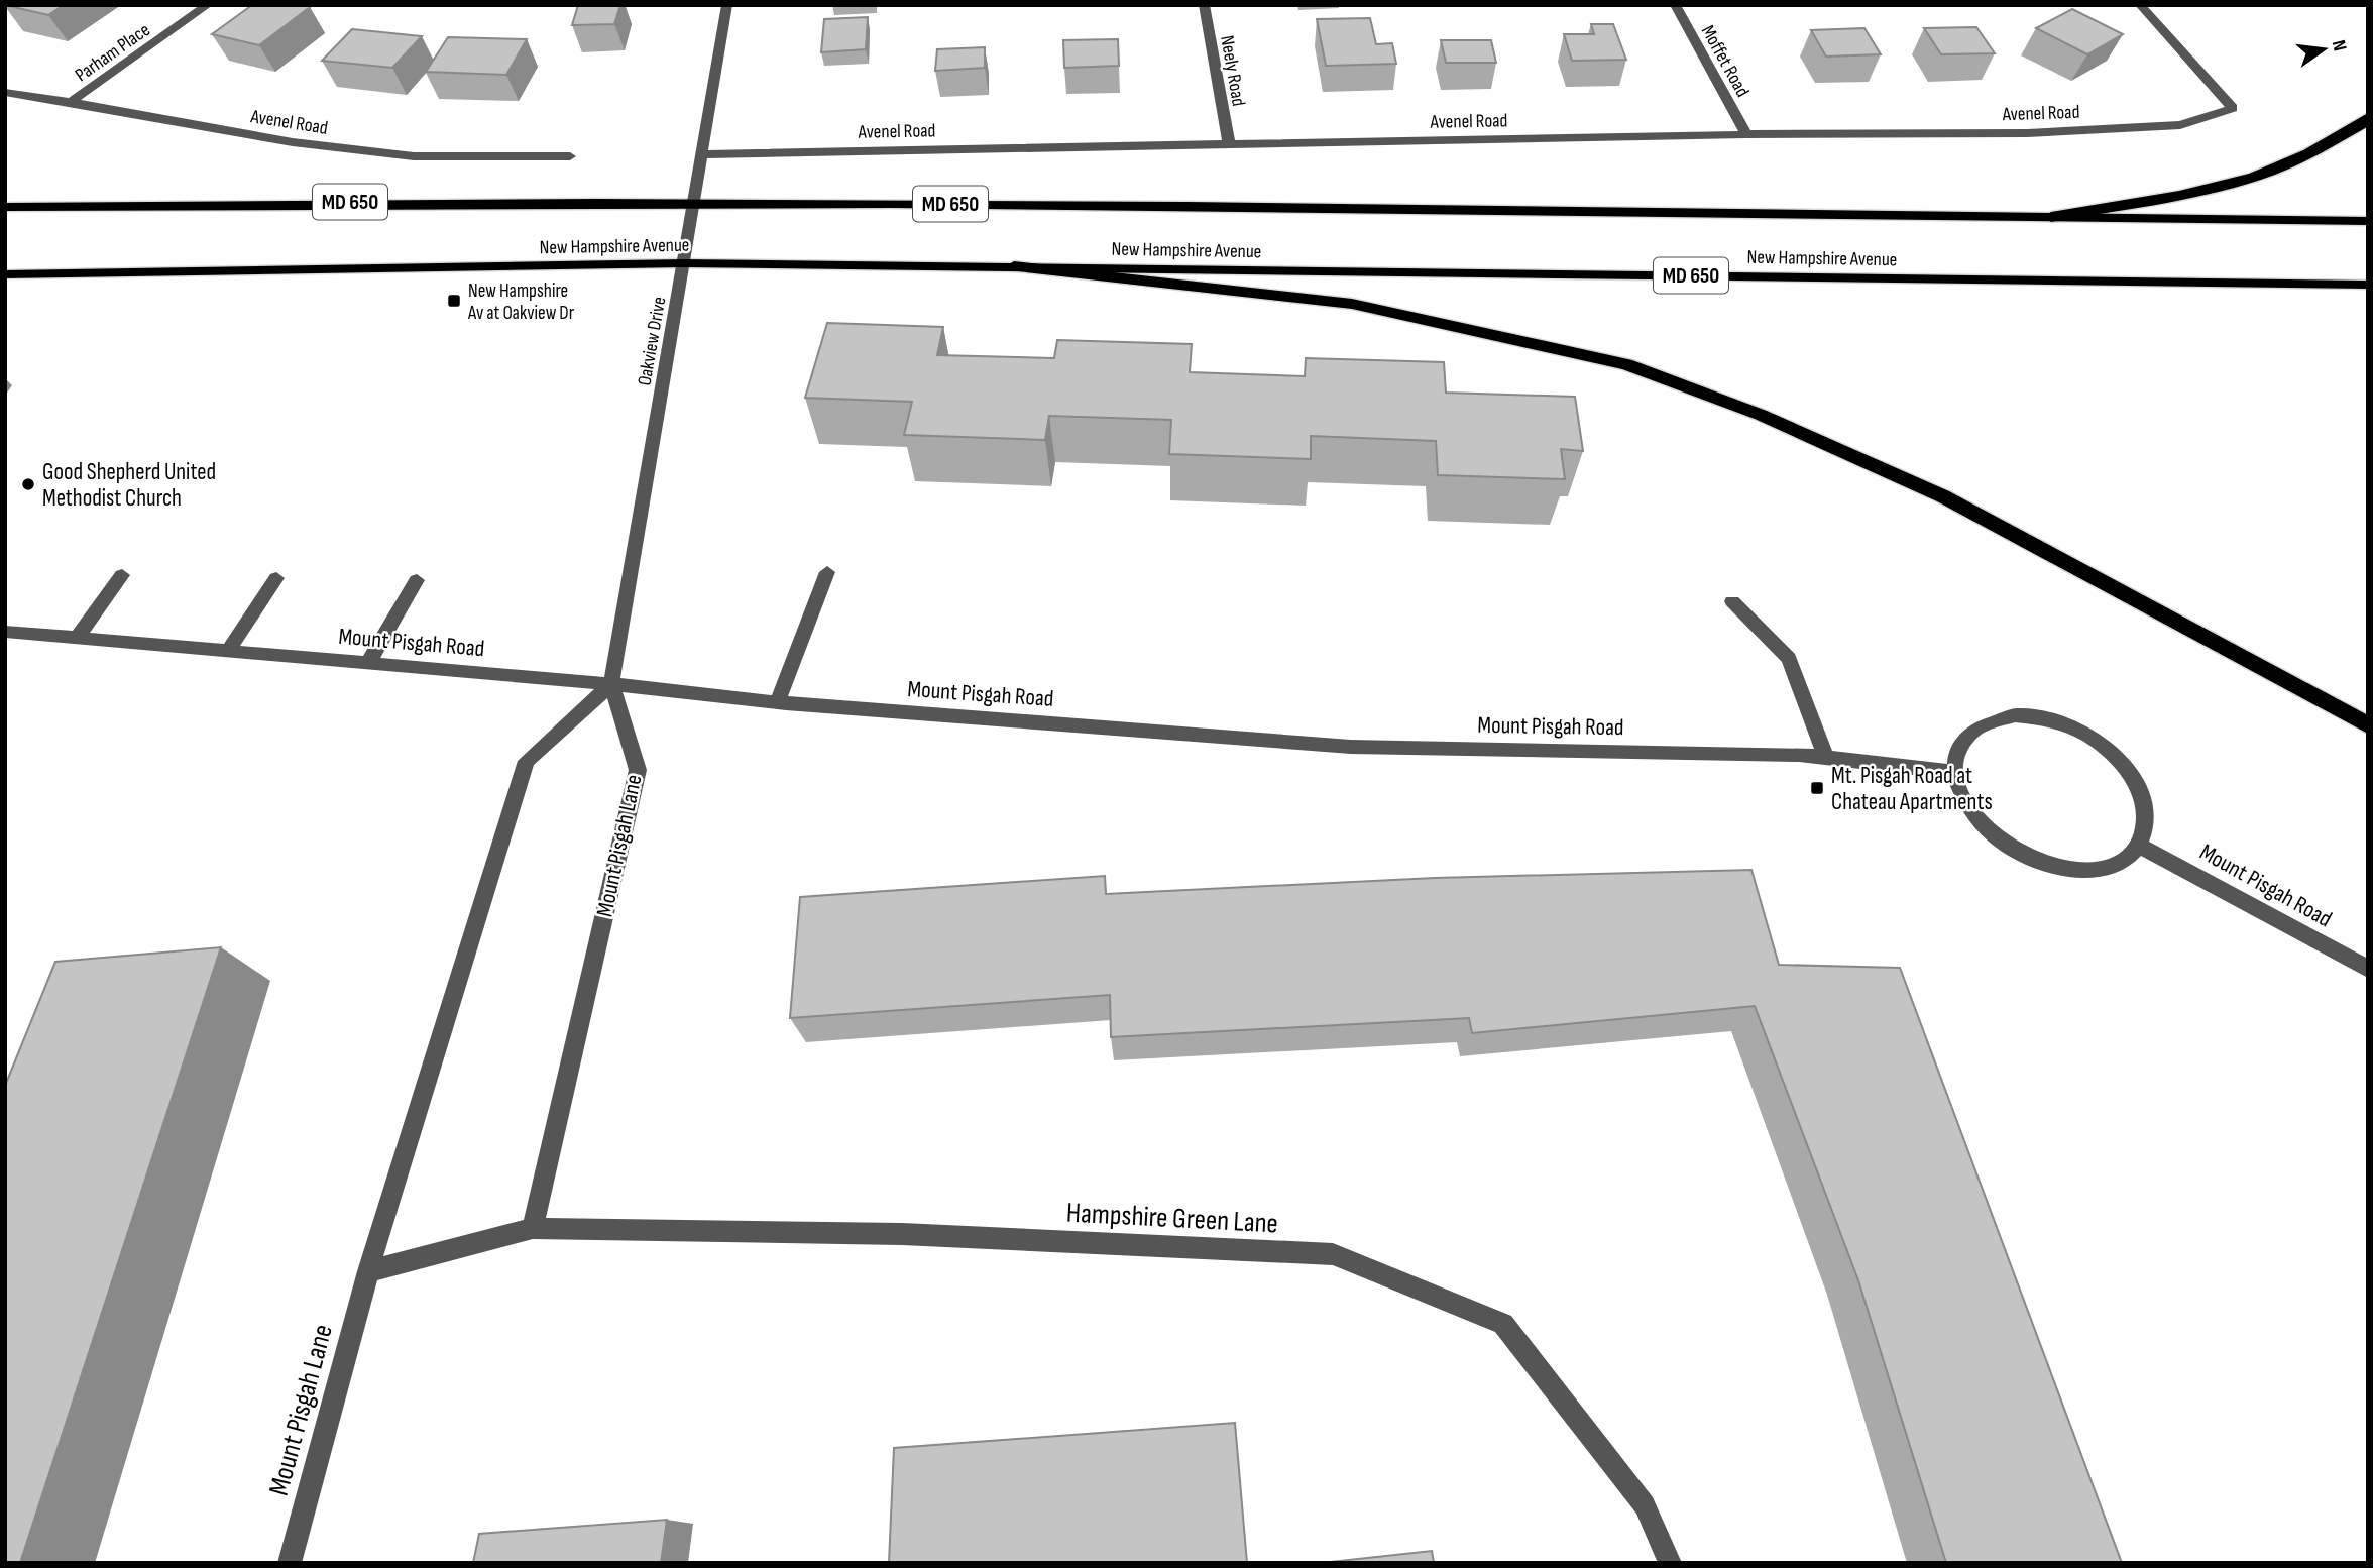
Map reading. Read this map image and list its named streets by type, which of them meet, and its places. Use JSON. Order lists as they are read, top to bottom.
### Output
{
  "streets": {
    "main road": ["MD 650", "New Hampshire Avenue"],
    "street": [
      "Parham Place",
      "Moffet Road",
      "Neely Road",
      "Avenel Road",
      "Oakview Drive",
      "Mount Pisgah Road",
      "Mount Pisgah Lane",
      "Hampshire Green Lane"
    ]
  },
  "crossings": [
    ["Parham Place", "Avenel Road"],
    ["Moffet Road", "Avenel Road"],
    ["Neely Road", "Avenel Road"],
    ["Avenel Road", "Oakview Drive"],
    ["New Hampshire Avenue", "Oakview Drive"],
    ["Oakview Drive", "Mount Pisgah Road"],
    ["Oakview Drive", "Mount Pisgah Lane"],
    ["Mount Pisgah Road", "Mount Pisgah Lane"],
    ["Mount Pisgah Lane", "Hampshire Green Lane"]
  ],
  "places": {
    "transit": ["New Hampshire Av at Oakview Dr", "Mt. Pisgah Road at Chateau Apartments"],
    "other": ["Good Shepherd United Methodist Church"]
  },
  "north": "right"
}
